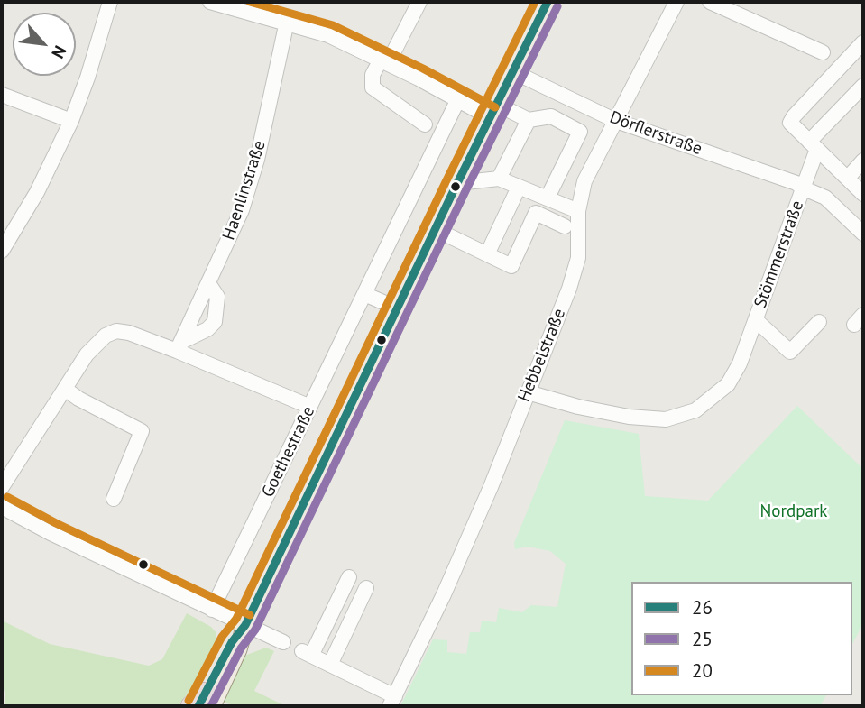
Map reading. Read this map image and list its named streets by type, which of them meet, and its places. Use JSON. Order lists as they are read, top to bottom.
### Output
{
  "streets": {
    "street": [
      "Dörflerstraße",
      "Haenlinstraße",
      "Stömmerstraße",
      "Hebbelstraße",
      "Goethestraße"
    ]
  },
  "crossings": [
    ["Dörflerstraße", "Stömmerstraße"],
    ["Dörflerstraße", "Hebbelstraße"],
    ["Stömmerstraße", "Hebbelstraße"]
  ],
  "parks": ["Nordpark"],
  "lines": ["transit line 26", "transit line 20", "transit line 25"],
  "legend": ["26", "25", "20"],
  "north": "bottom right"
}
